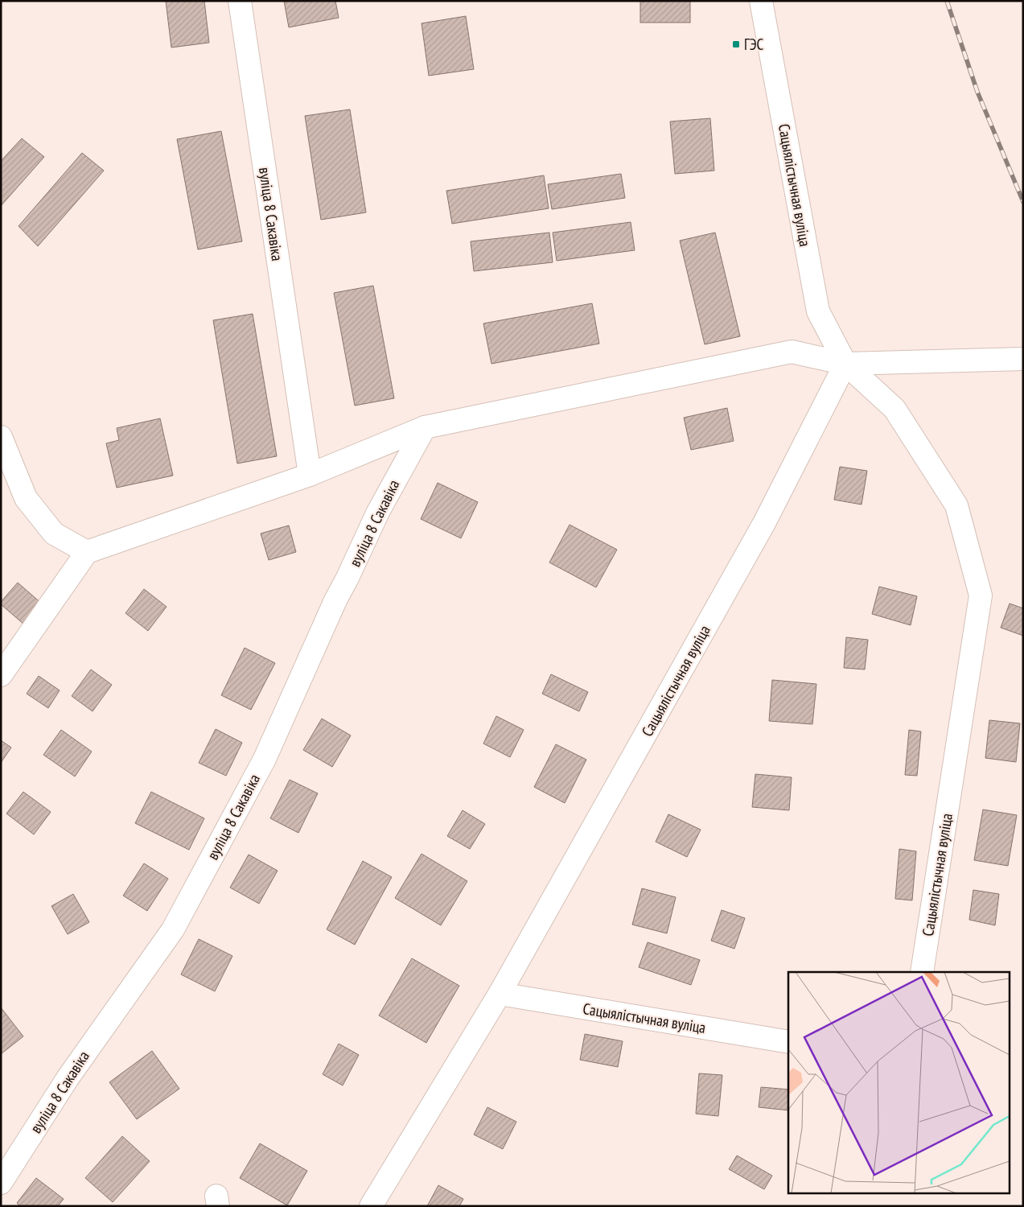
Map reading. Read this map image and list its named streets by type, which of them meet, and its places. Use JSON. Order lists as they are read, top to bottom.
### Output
{
  "streets": {
    "street": ["Сацыялістычная вуліца", "вуліца 8 Сакавіка"]
  },
  "places": {
    "transit": ["ГЭС"]
  }
}
